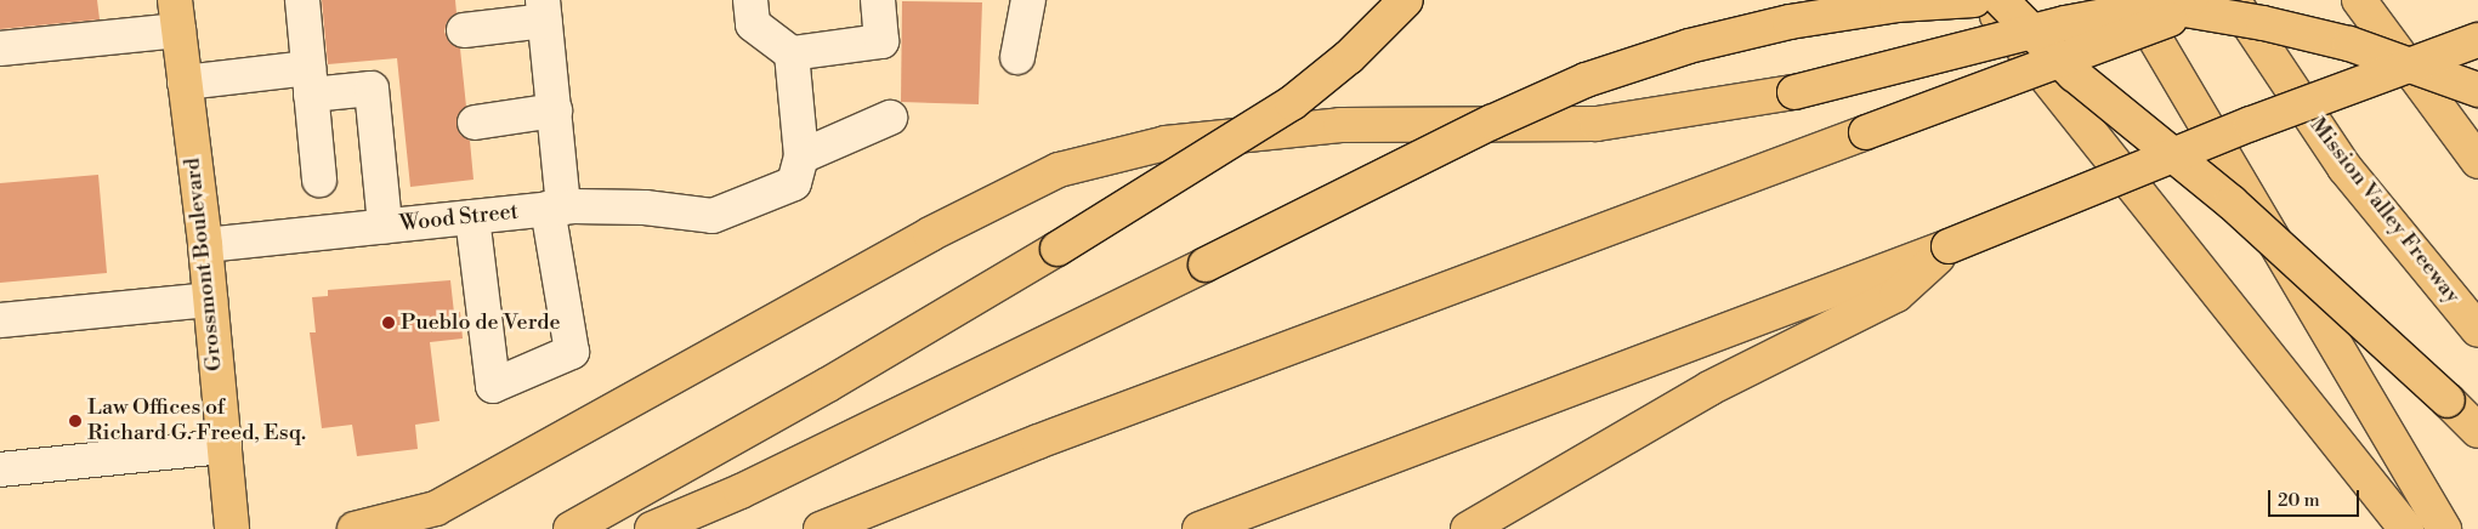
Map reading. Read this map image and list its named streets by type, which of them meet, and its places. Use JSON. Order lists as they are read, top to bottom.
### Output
{
  "streets": {
    "main road": ["Mission Valley Freeway", "Grossmont Boulevard"],
    "street": ["Wood Street"]
  },
  "crossings": [
    ["Wood Street", "Grossmont Boulevard"]
  ],
  "places": ["Pueblo de Verde", "Law Offices of Richard G. Freed, Esq."],
  "scale_bar": "20 m"
}
